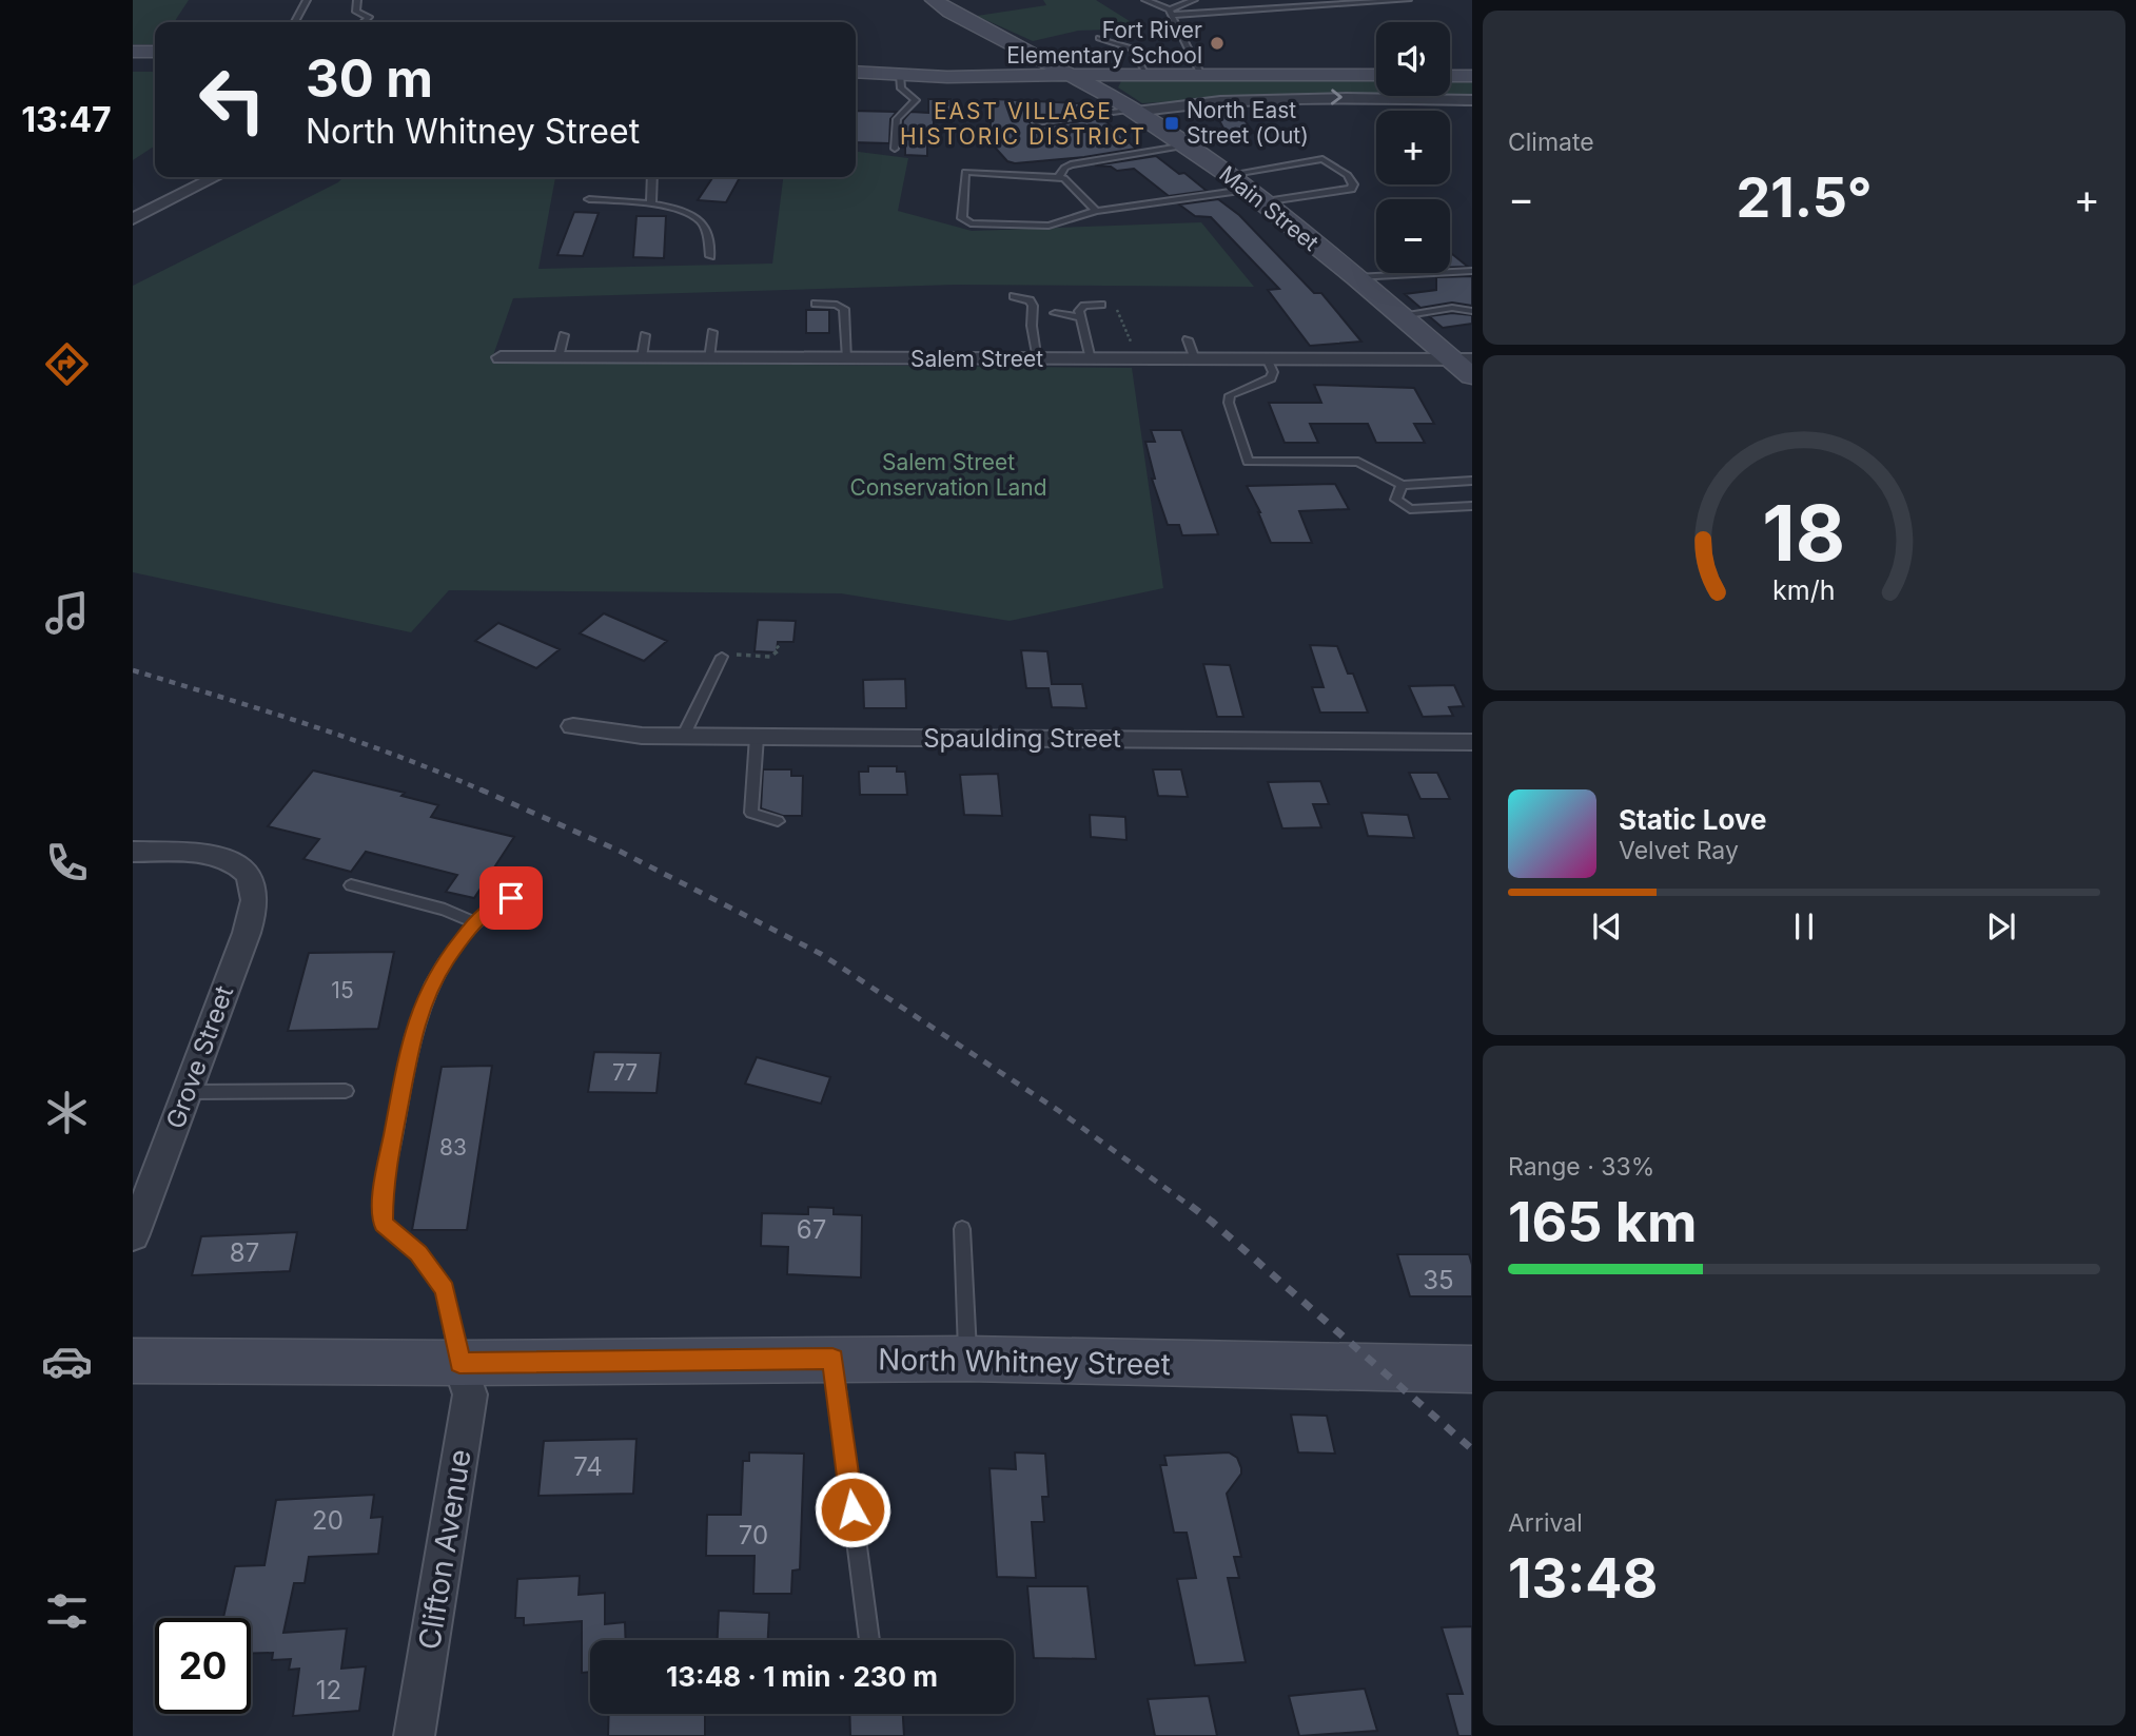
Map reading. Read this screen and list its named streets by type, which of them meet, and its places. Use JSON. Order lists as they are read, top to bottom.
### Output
{
  "streets": {
    "main road": ["Main Street", "North Whitney Street"],
    "street": [
      "Salem Street",
      "Spaulding Street",
      "Grove Street",
      "Clifton Avenue"
    ]
  },
  "crossings": [
    ["Main Street", "Salem Street"],
    ["North Whitney Street", "Clifton Avenue"]
  ],
  "districts": ["EAST VILLAGE HISTORIC DISTRICT"],
  "parks": ["Salem Street Conservation Land"],
  "places": {
    "other": ["Fort River Elementary School"],
    "transit": ["North East Street (Out)"]
  },
  "house_numbers": [
    "15",
    "77",
    "83",
    "67",
    "87",
    "35",
    "74",
    "20",
    "70",
    "12"
  ],
  "page": {
    "tabs": "13:47",
    "tile": [
      "Climate",
      ["Range · 33%", "165 km"],
      ["Arrival", "13:48"]
    ],
    "map_buttons": ["+", "−"],
    "turn": ["30 m", "North Whitney Street"],
    "heat": ["−", "21.5°", "+"],
    "song": ["Static Love", "Velvet Ray"],
    "limit": "20",
    "trip": "13:48 · 1 min · 230 m",
    "gauge": ["18", "km/h"]
  }
}
